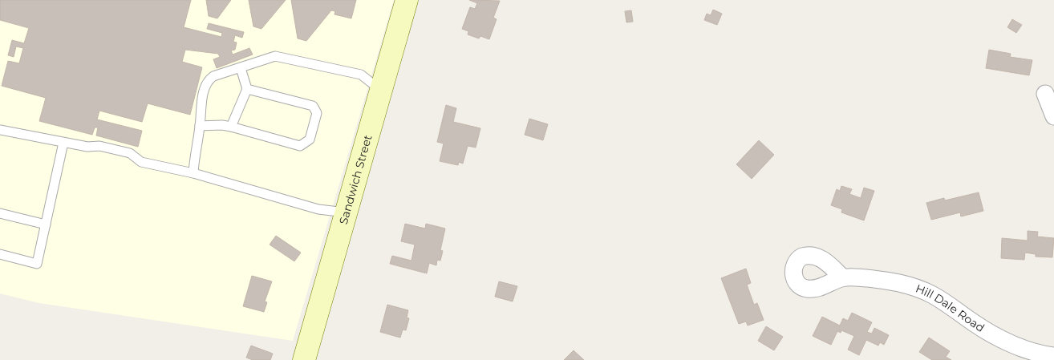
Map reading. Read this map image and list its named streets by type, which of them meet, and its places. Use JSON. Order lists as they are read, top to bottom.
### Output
{
  "streets": {
    "street": ["Sandwich Street", "Hill Dale Road"]
  }
}
